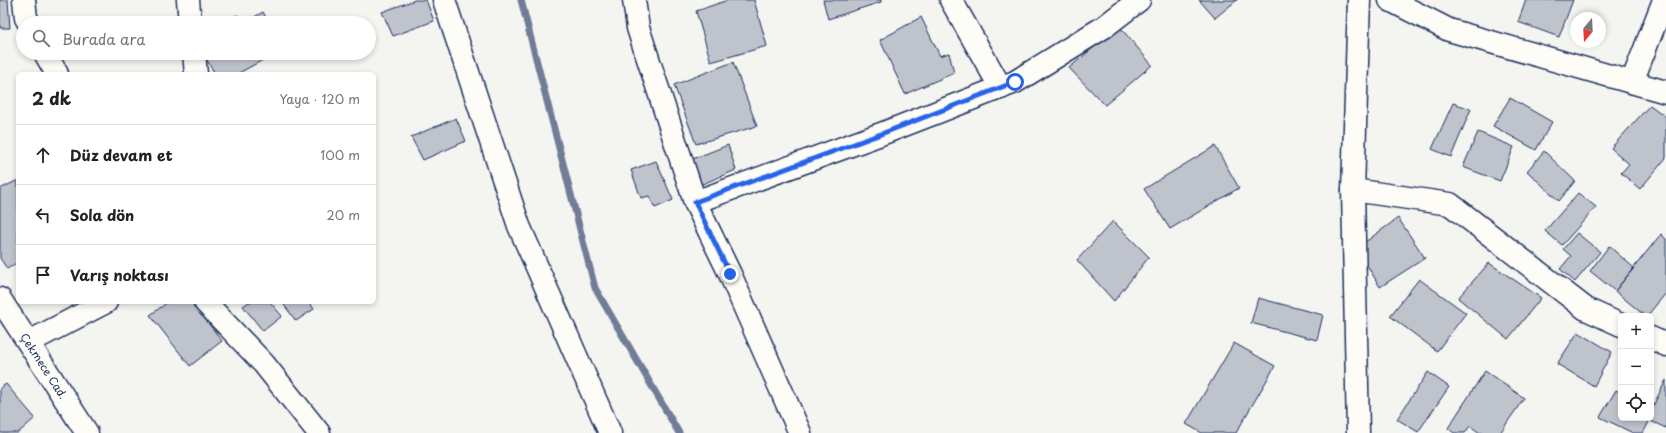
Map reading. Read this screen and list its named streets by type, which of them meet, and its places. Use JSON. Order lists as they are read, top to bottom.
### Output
{
  "streets": {
    "street": ["Çekmece Cad."]
  },
  "north": "bottom",
  "page": {
    "search": "Burada ara",
    "heading": ["2 dk", "Yaya · 120 m"],
    "list": [
      ["Düz devam et", "100 m"],
      ["Sola dön", "20 m"],
      "Varış noktası"
    ],
    "map_buttons": ["+", "−"]
  }
}
